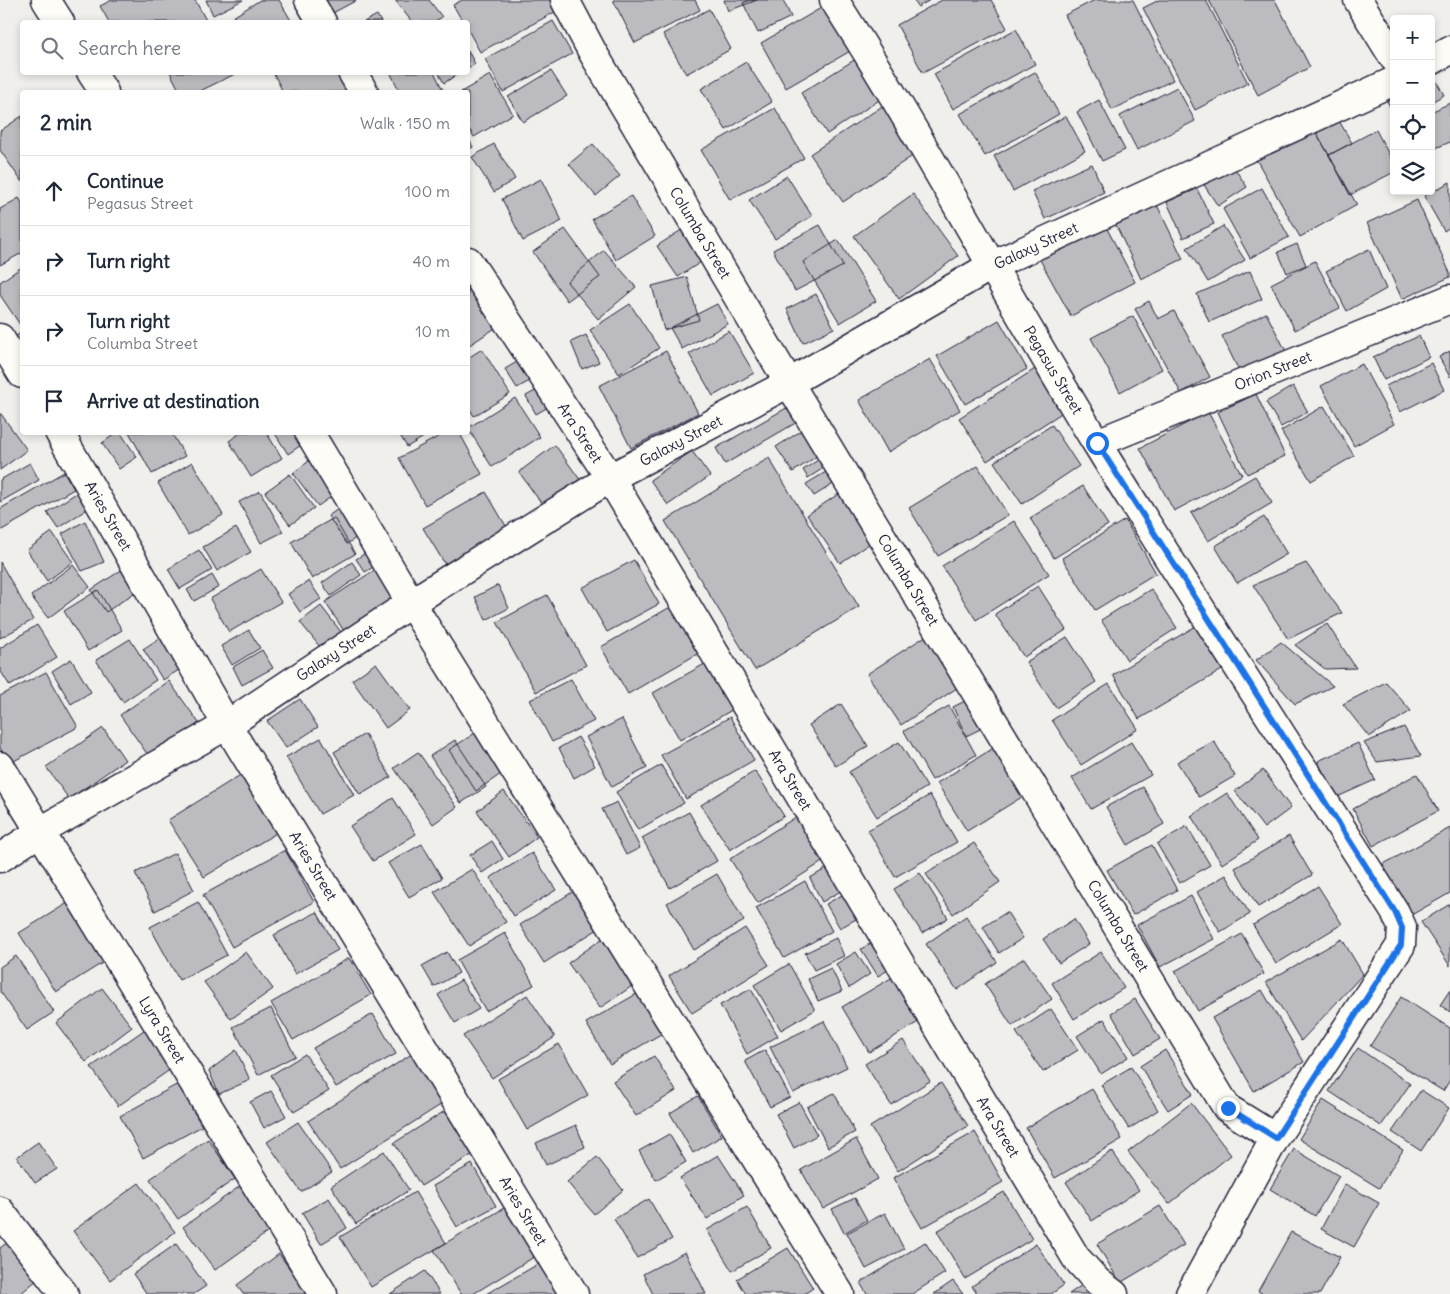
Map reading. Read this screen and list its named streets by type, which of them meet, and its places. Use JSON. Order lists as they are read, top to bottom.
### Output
{
  "streets": {
    "street": [
      "Columba Street",
      "Galaxy Street",
      "Pegasus Street",
      "Orion Street",
      "Ara Street",
      "Aries Street",
      "Lyra Street"
    ]
  },
  "crossings": [
    ["Columba Street", "Galaxy Street"],
    ["Columba Street", "Pegasus Street"],
    ["Galaxy Street", "Pegasus Street"],
    ["Galaxy Street", "Ara Street"],
    ["Galaxy Street", "Aries Street"],
    ["Galaxy Street", "Lyra Street"],
    ["Pegasus Street", "Orion Street"]
  ],
  "page": {
    "map_buttons": ["+", "−"],
    "search": "Search here",
    "heading": ["2 min", "Walk · 150 m"],
    "list": [
      ["Continue", "Pegasus Street", "100 m"],
      ["Turn right", "40 m"],
      ["Turn right", "Columba Street", "10 m"],
      "Arrive at destination"
    ]
  }
}
